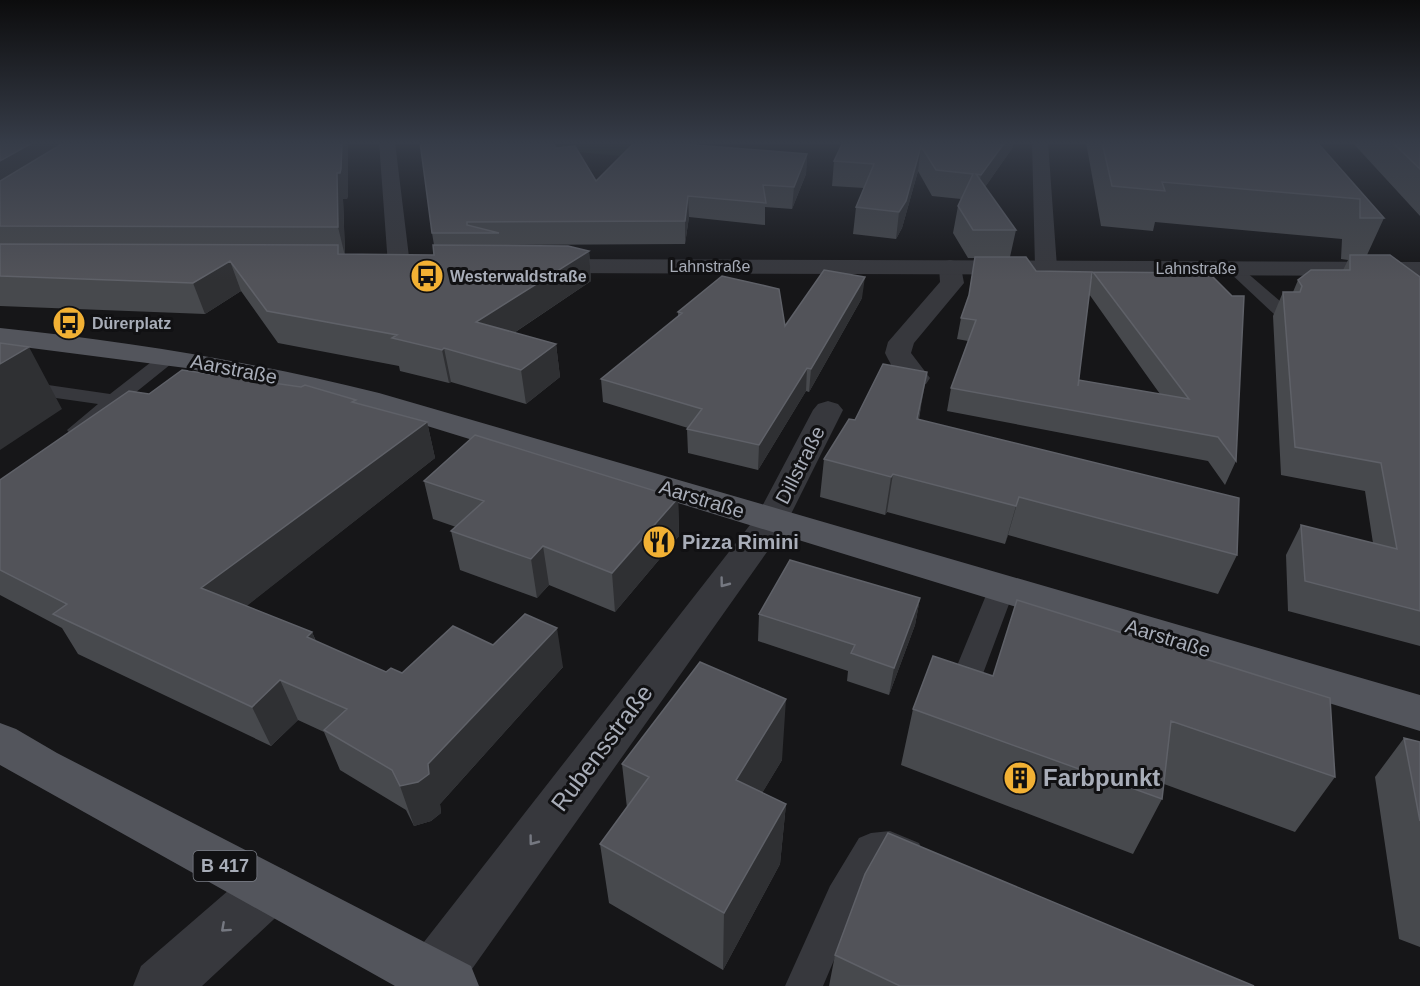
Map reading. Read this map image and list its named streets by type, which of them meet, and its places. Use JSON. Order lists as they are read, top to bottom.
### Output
{
  "streets": {
    "main road": ["Aarstraße", "B 417"],
    "street": ["Lahnstraße", "Dillstraße", "Rubensstraße"]
  },
  "crossings": [
    ["Aarstraße", "Dillstraße"],
    ["Aarstraße", "Rubensstraße"],
    ["Dillstraße", "Rubensstraße"],
    ["Rubensstraße", "B 417"]
  ],
  "one_way": ["Rubensstraße"],
  "places": {
    "bus stop": ["Westerwaldstraße", "Dürerplatz"],
    "restaurant": ["Pizza Rimini"],
    "building": ["Farbpunkt"]
  }
}
